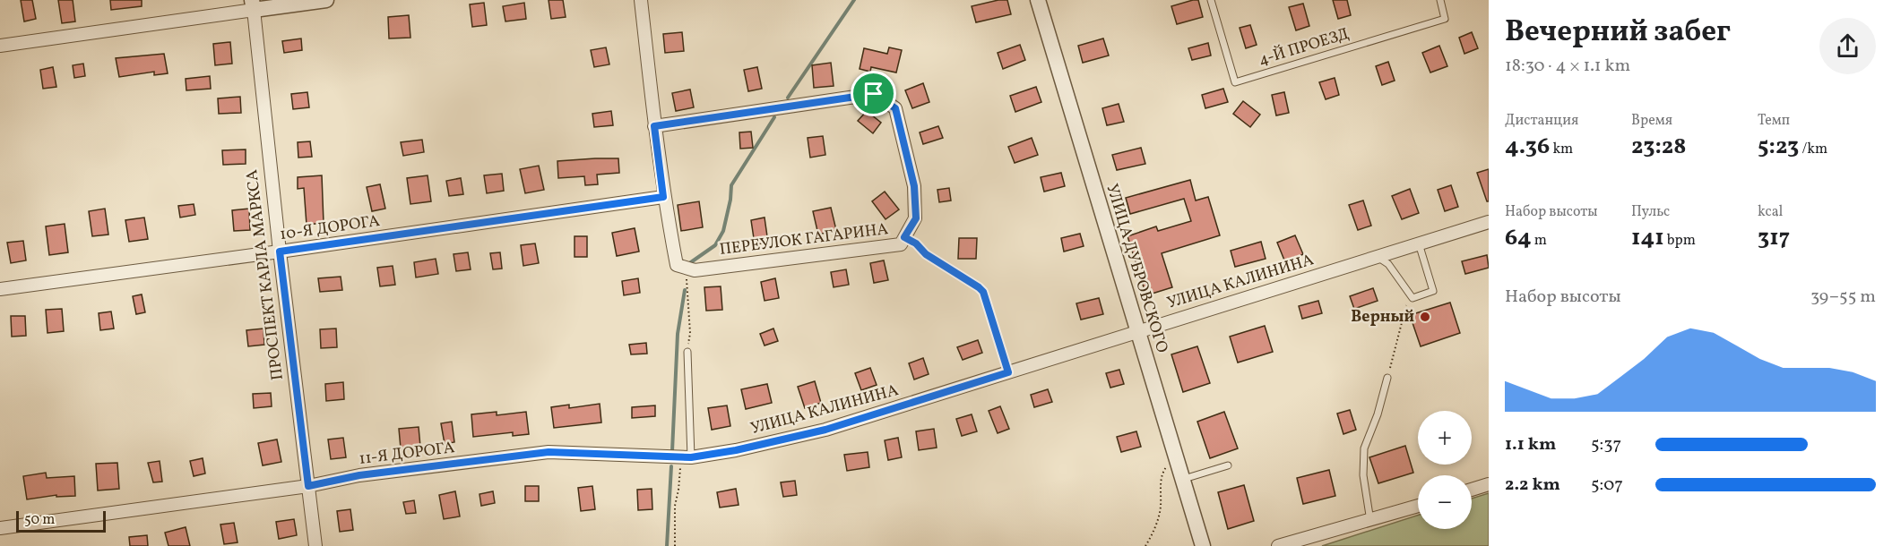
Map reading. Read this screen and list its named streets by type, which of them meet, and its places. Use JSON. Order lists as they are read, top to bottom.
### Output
{
  "streets": {
    "street": [
      "10-Я ДОРОГА",
      "ПЕРЕУЛОК ГАГАРИНА",
      "УЛИЦА ДУБРОВСКОГО",
      "ПРОСПЕКТ КАРЛА МАРКСА",
      "УЛИЦА КАЛИНИНА",
      "11-Я ДОРОГА"
    ],
    "lane": ["4-Й ПРОЕЗД"]
  },
  "crossings": [
    ["10-Я ДОРОГА", "ПРОСПЕКТ КАРЛА МАРКСА"],
    ["УЛИЦА ДУБРОВСКОГО", "УЛИЦА КАЛИНИНА"],
    ["ПРОСПЕКТ КАРЛА МАРКСА", "11-Я ДОРОГА"],
    ["УЛИЦА КАЛИНИНА", "11-Я ДОРОГА"]
  ],
  "places": ["Верный"],
  "scale_bar": "50 m",
  "page": {
    "heading": ["Вечерний забег", "18:30 · 4 × 1.1 km"],
    "stats": [
      ["Дистанция", "4.36 km"],
      ["Время", "23:28"],
      ["Темп", "5:23 /km"],
      ["Набор высоты", "64 m"],
      ["Пульс", "141 bpm"],
      ["kcal", "317"]
    ],
    "chart": ["Набор высоты", "39–55 m"],
    "map_buttons": ["+", "−"],
    "list": [
      {
        "name": "1.1 km",
        "note": "5:37"
      },
      {
        "name": "2.2 km",
        "note": "5:07"
      }
    ],
    "scale": "50 m"
  }
}
